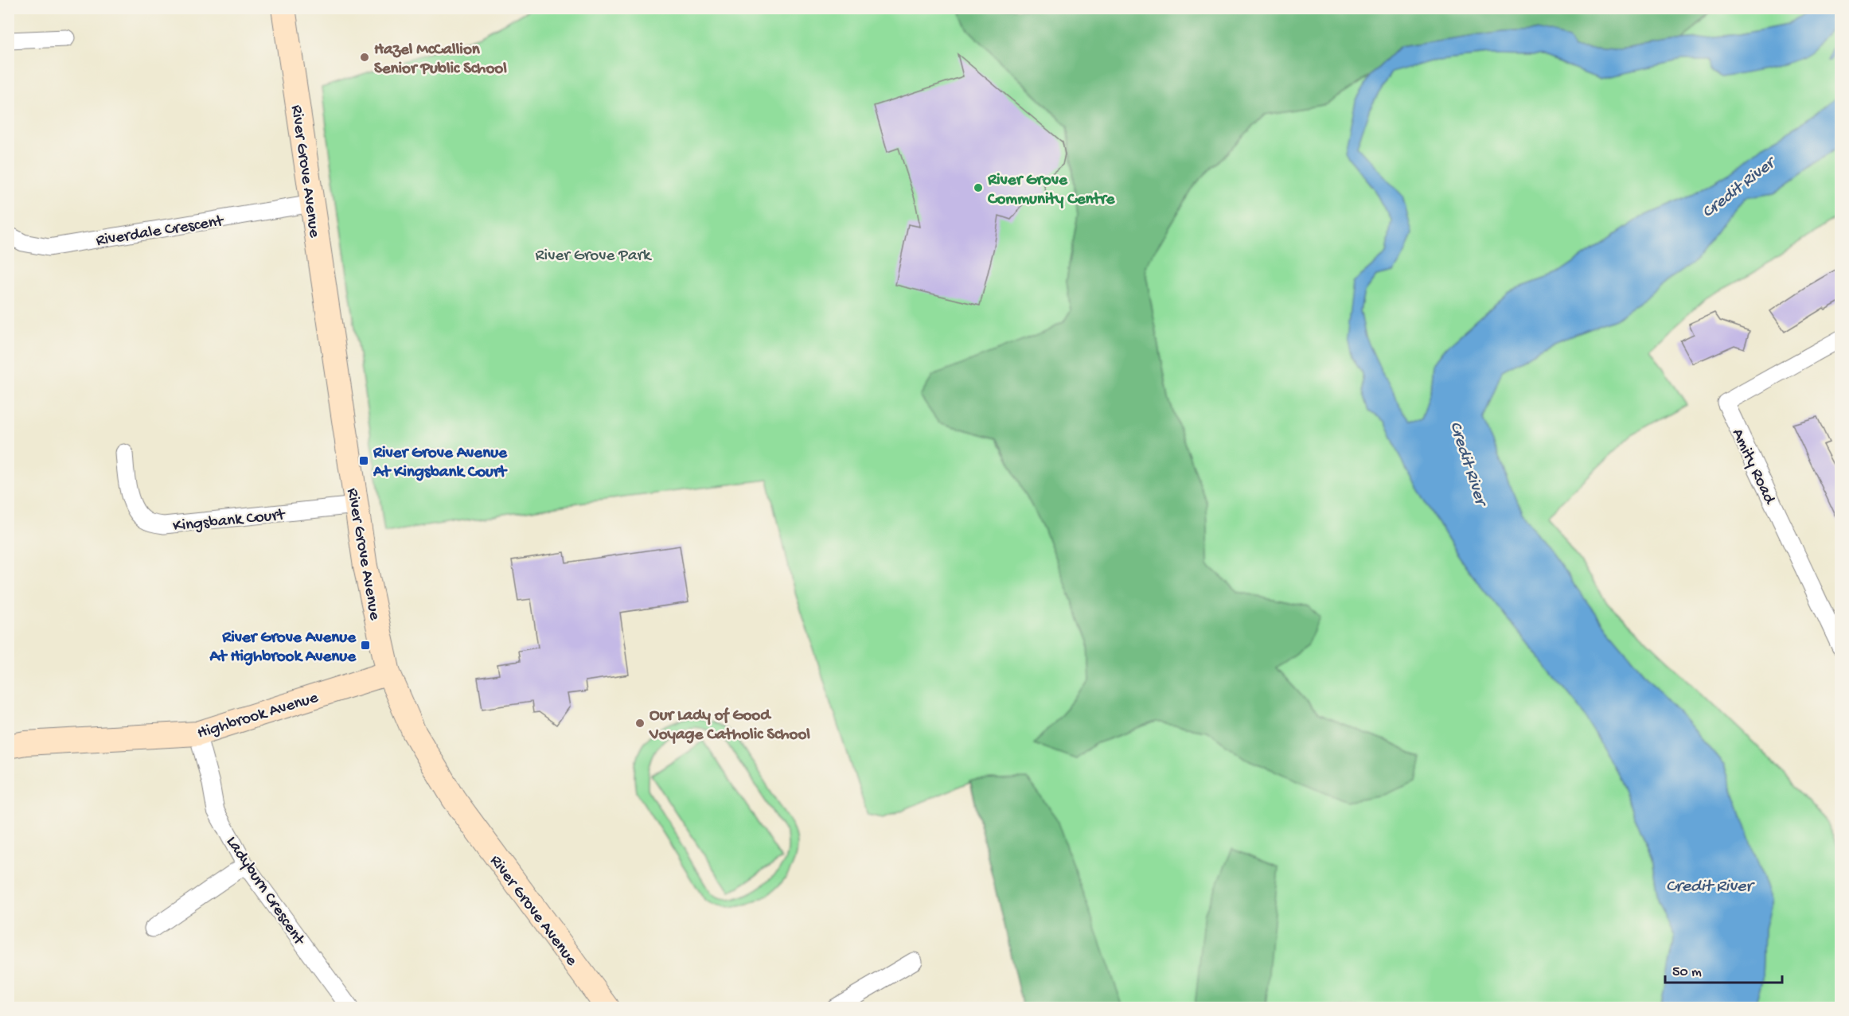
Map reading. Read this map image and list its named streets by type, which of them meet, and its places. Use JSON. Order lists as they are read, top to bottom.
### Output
{
  "streets": {
    "street": [
      "River Grove Avenue",
      "Riverdale Crescent",
      "Amity Road",
      "Kingsbank Court",
      "Highbrook Avenue",
      "Ladyburn Crescent"
    ]
  },
  "crossings": [
    ["River Grove Avenue", "Riverdale Crescent"],
    ["River Grove Avenue", "Kingsbank Court"],
    ["River Grove Avenue", "Highbrook Avenue"],
    ["Highbrook Avenue", "Ladyburn Crescent"]
  ],
  "water": ["Credit River"],
  "parks": ["River Grove Park"],
  "places": {
    "other": ["Hazel McCallion Senior Public School", "River Grove Community Centre", "Our Lady of Good Voyage Catholic School"],
    "transit": ["River Grove Avenue At Kingsbank Court", "River Grove Avenue At Highbrook Avenue"]
  },
  "scale_bar": "50 m"
}
